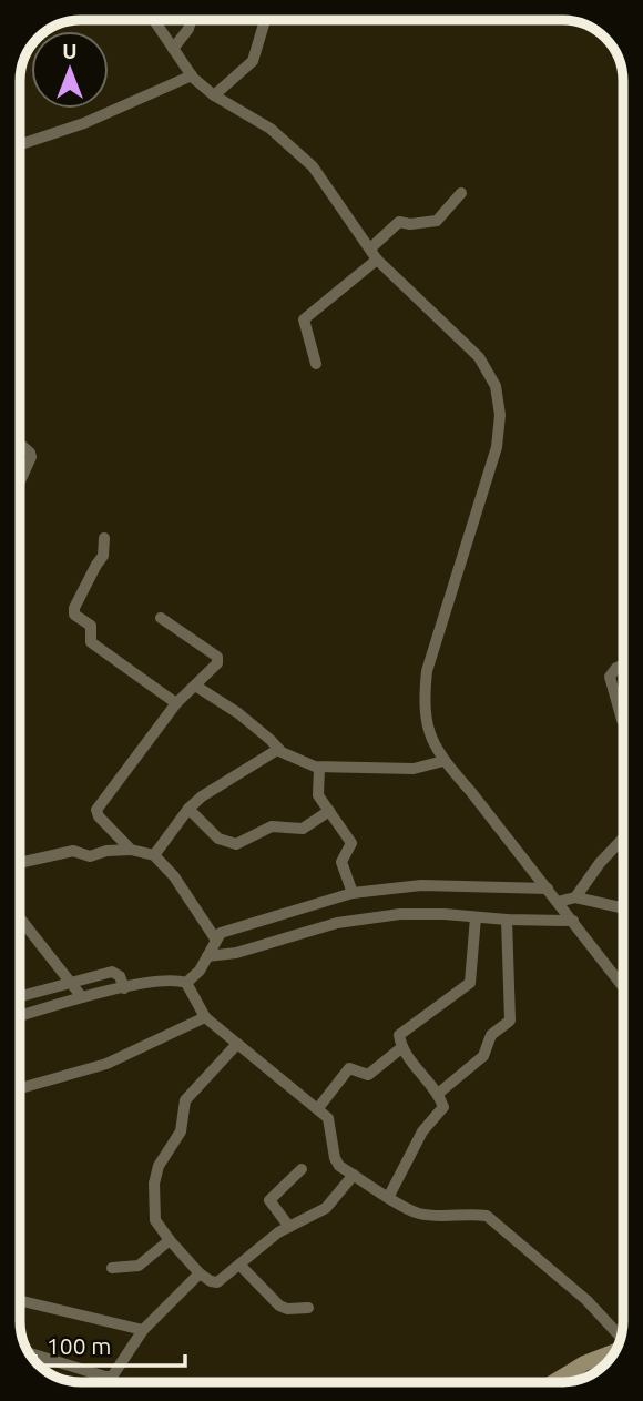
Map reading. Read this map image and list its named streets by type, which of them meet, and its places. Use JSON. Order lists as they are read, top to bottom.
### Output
{
  "scale_bar": "100 m",
  "north": "top"
}
